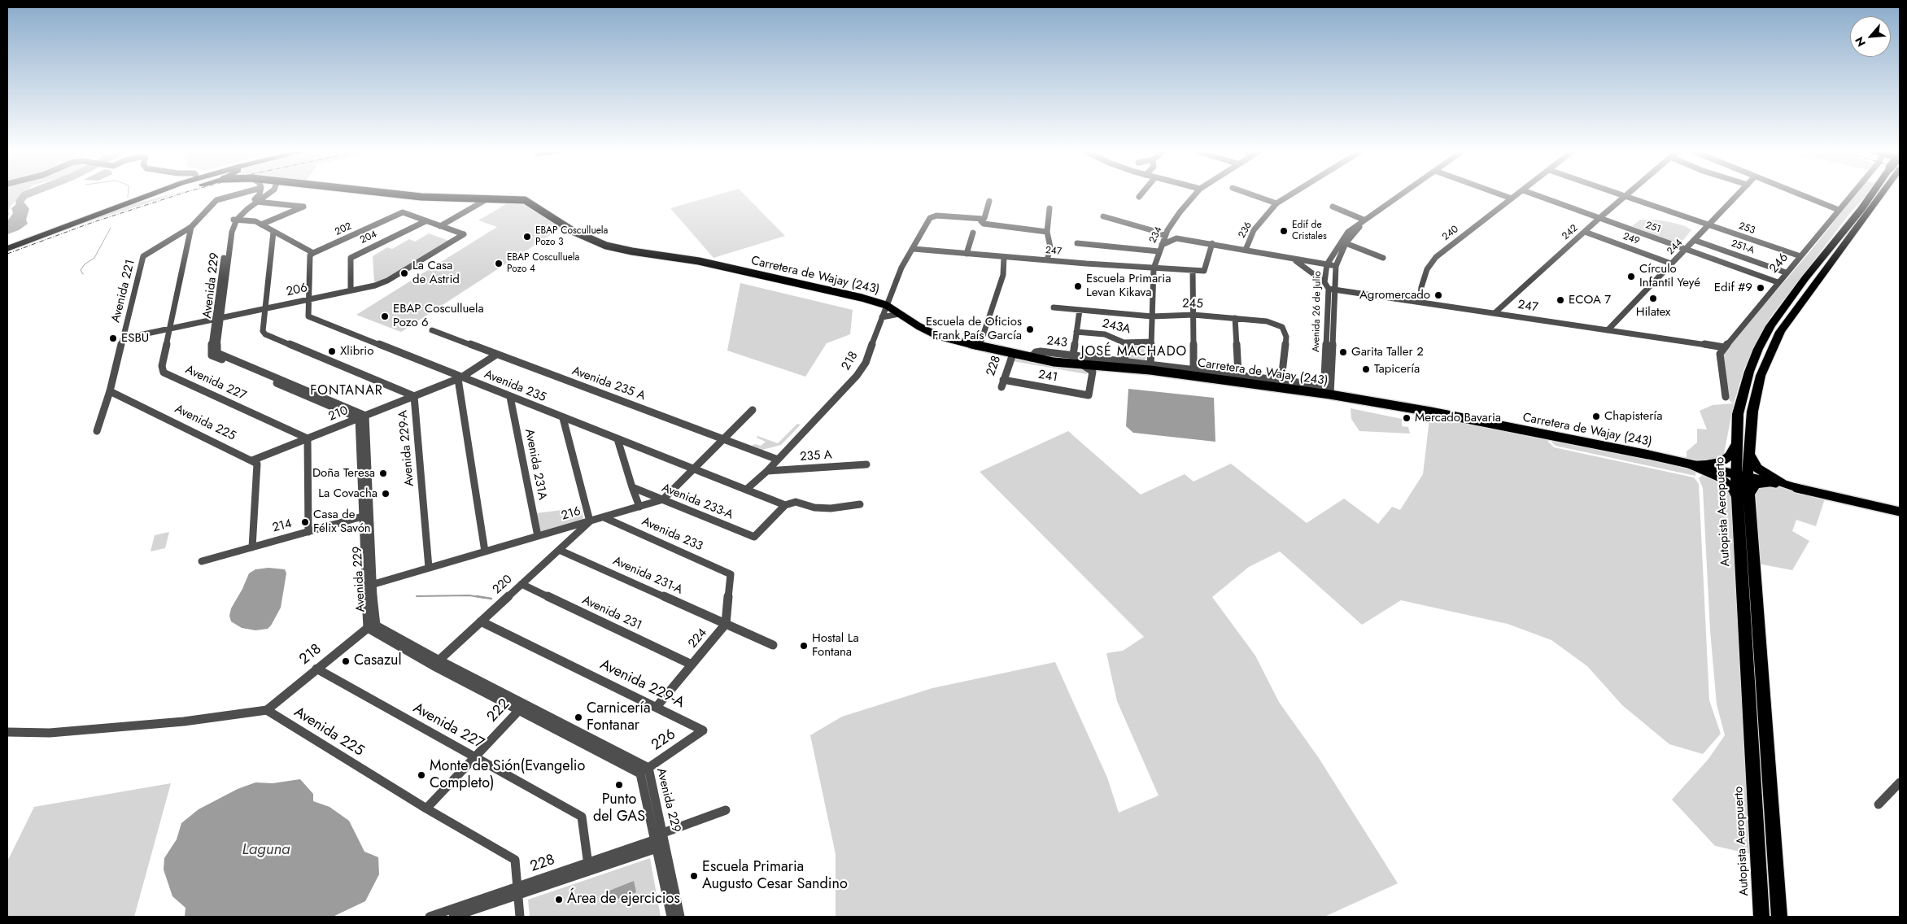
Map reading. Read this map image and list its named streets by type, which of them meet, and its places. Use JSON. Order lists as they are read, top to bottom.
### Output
{
  "streets": {
    "highway": ["Autopista Aeropuerto"],
    "main road": ["Carretera de Wajay (243)"],
    "street": [
      "251",
      "253",
      "202",
      "236",
      "242",
      "240",
      "234",
      "204",
      "249",
      "244",
      "251-A",
      "247",
      "246",
      "Avenida 229",
      "206",
      "Avenida 221",
      "245",
      "Avenida 26 de Julio",
      "243A",
      "243",
      "218",
      "228",
      "241",
      "Avenida 227",
      "Avenida 235 A",
      "Avenida 235",
      "210",
      "Avenida 225",
      "Avenida 229-A",
      "235 A",
      "Avenida 231A",
      "Avenida 233-A",
      "216",
      "214",
      "Avenida 233",
      "Avenida 231-A",
      "220",
      "Avenida 231",
      "224",
      "222",
      "226"
    ]
  },
  "crossings": [
    ["251", "242"],
    ["251", "244"],
    ["251", "246"],
    ["253", "242"],
    ["253", "244"],
    ["253", "246"],
    ["202", "Avenida 235"],
    ["242", "249"],
    ["242", "247"],
    ["240", "247"],
    ["234", "247"],
    ["234", "Carretera de Wajay (243)"],
    ["234", "245"],
    ["234", "243A"],
    ["234", "243"],
    ["204", "206"],
    ["249", "244"],
    ["244", "251-A"],
    ["244", "247"],
    ["251-A", "246"],
    ["247", "246"],
    ["247", "Avenida 26 de Julio"],
    ["247", "218"],
    ["Carretera de Wajay (243)", "Avenida 26 de Julio"],
    ["Carretera de Wajay (243)", "243"],
    ["Carretera de Wajay (243)", "218"],
    ["Carretera de Wajay (243)", "228"],
    ["Carretera de Wajay (243)", "Autopista Aeropuerto"],
    ["Avenida 229", "206"],
    ["Avenida 229", "218"],
    ["Avenida 229", "228"],
    ["Avenida 229", "210"],
    ["Avenida 229", "216"],
    ["Avenida 229", "214"],
    ["Avenida 229", "220"],
    ["Avenida 229", "222"],
    ["Avenida 229", "226"],
    ["206", "Avenida 221"],
    ["206", "Avenida 227"],
    ["206", "Avenida 235"],
    ["206", "Avenida 229-A"],
    ["Avenida 221", "Avenida 227"],
    ["Avenida 221", "Avenida 225"],
    ["245", "243"],
    ["Avenida 26 de Julio", "243"],
    ["218", "Avenida 227"],
    ["218", "Avenida 235 A"],
    ["218", "Avenida 235"],
    ["218", "Avenida 225"],
    ["218", "235 A"],
    ["228", "241"],
    ["228", "Avenida 227"],
    ["228", "Avenida 225"],
    ["Avenida 227", "210"],
    ["Avenida 227", "222"],
    ["Avenida 235 A", "210"],
    ["Avenida 235 A", "216"],
    ["Avenida 235", "210"],
    ["Avenida 235", "Avenida 231A"],
    ["Avenida 235", "Avenida 233-A"],
    ["Avenida 235", "216"],
    ["210", "Avenida 225"],
    ["210", "Avenida 229-A"],
    ["Avenida 225", "222"],
    ["Avenida 229-A", "216"],
    ["Avenida 229-A", "220"],
    ["Avenida 229-A", "224"],
    ["Avenida 229-A", "226"],
    ["Avenida 231A", "216"],
    ["Avenida 233-A", "216"],
    ["216", "Avenida 233"],
    ["216", "220"],
    ["Avenida 233", "Avenida 231-A"],
    ["Avenida 233", "224"],
    ["Avenida 231-A", "220"],
    ["Avenida 231-A", "224"],
    ["220", "Avenida 231"],
    ["Avenida 231", "224"]
  ],
  "districts": ["JOSÉ MACHADO", "FONTANAR"],
  "water": ["Laguna"],
  "places": [
    "Edif de Cristales",
    "EBAP Cosculluela Pozo 3",
    "EBAP Cosculluela Pozo 4",
    "La Casa de Astrid",
    "Círculo Infantil Yeyé",
    "Escuela Primaria Levan Kikava",
    "Edif #9",
    "Agromercado",
    "Hilatex",
    "ECOA 7",
    "EBAP Cosculluela Pozo 6",
    "Escuela de Oficios Frank País García",
    "ESBU",
    "Xlibrio",
    "Garita Taller 2",
    "Tapicería",
    "Chapistería",
    "Mercado Bavaria",
    "Doña Teresa",
    "La Covacha",
    "Casa de Félix Savón",
    "Hostal La Fontana",
    "Casazul",
    "Carnicería Fontanar",
    "Monte de Sión(Evangelio Completo)",
    "Punto del GAS",
    "Escuela Primaria Augusto Cesar Sandino",
    "Área de ejercicios"
  ],
  "north": "bottom left"
}
